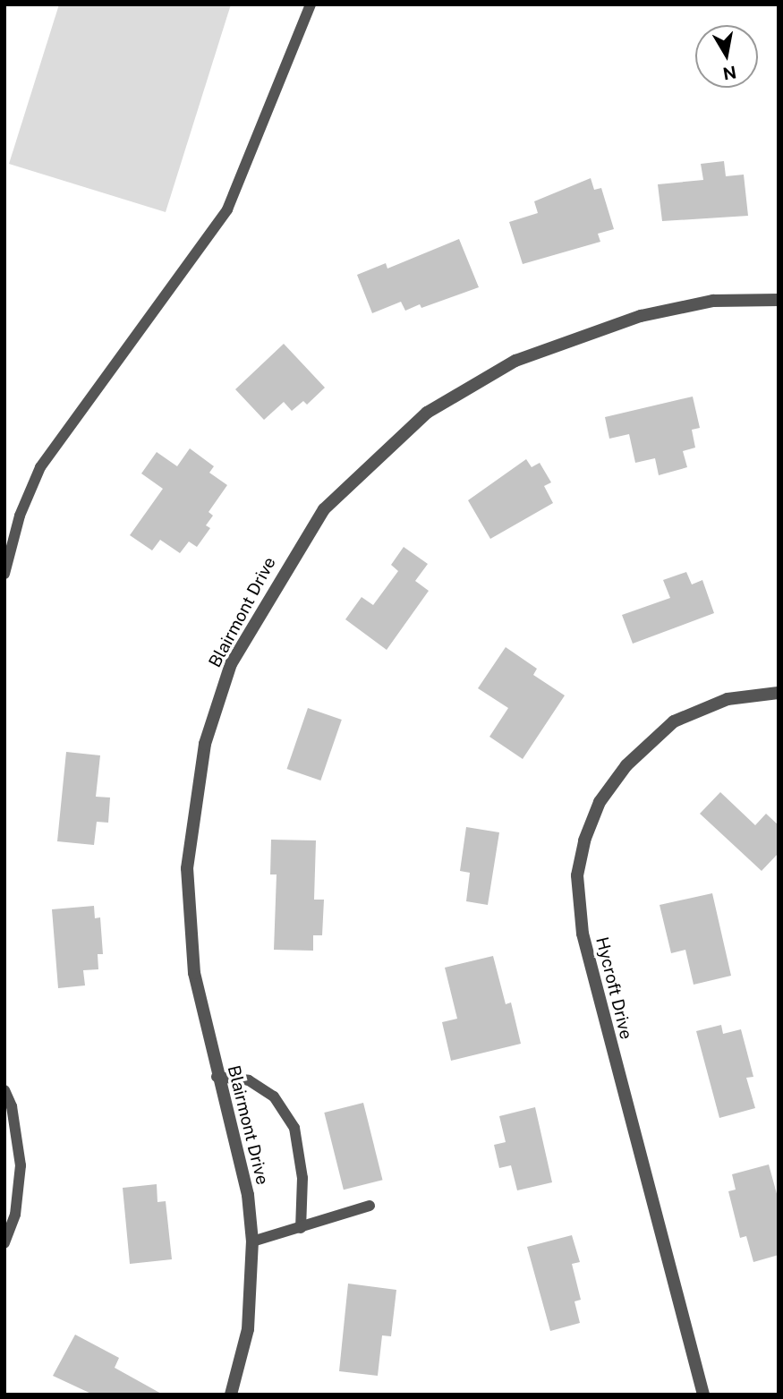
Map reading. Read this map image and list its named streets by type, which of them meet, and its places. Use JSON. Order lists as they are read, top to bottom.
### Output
{
  "streets": {
    "street": ["Blairmont Drive", "Hycroft Drive"]
  },
  "north": "bottom"
}
